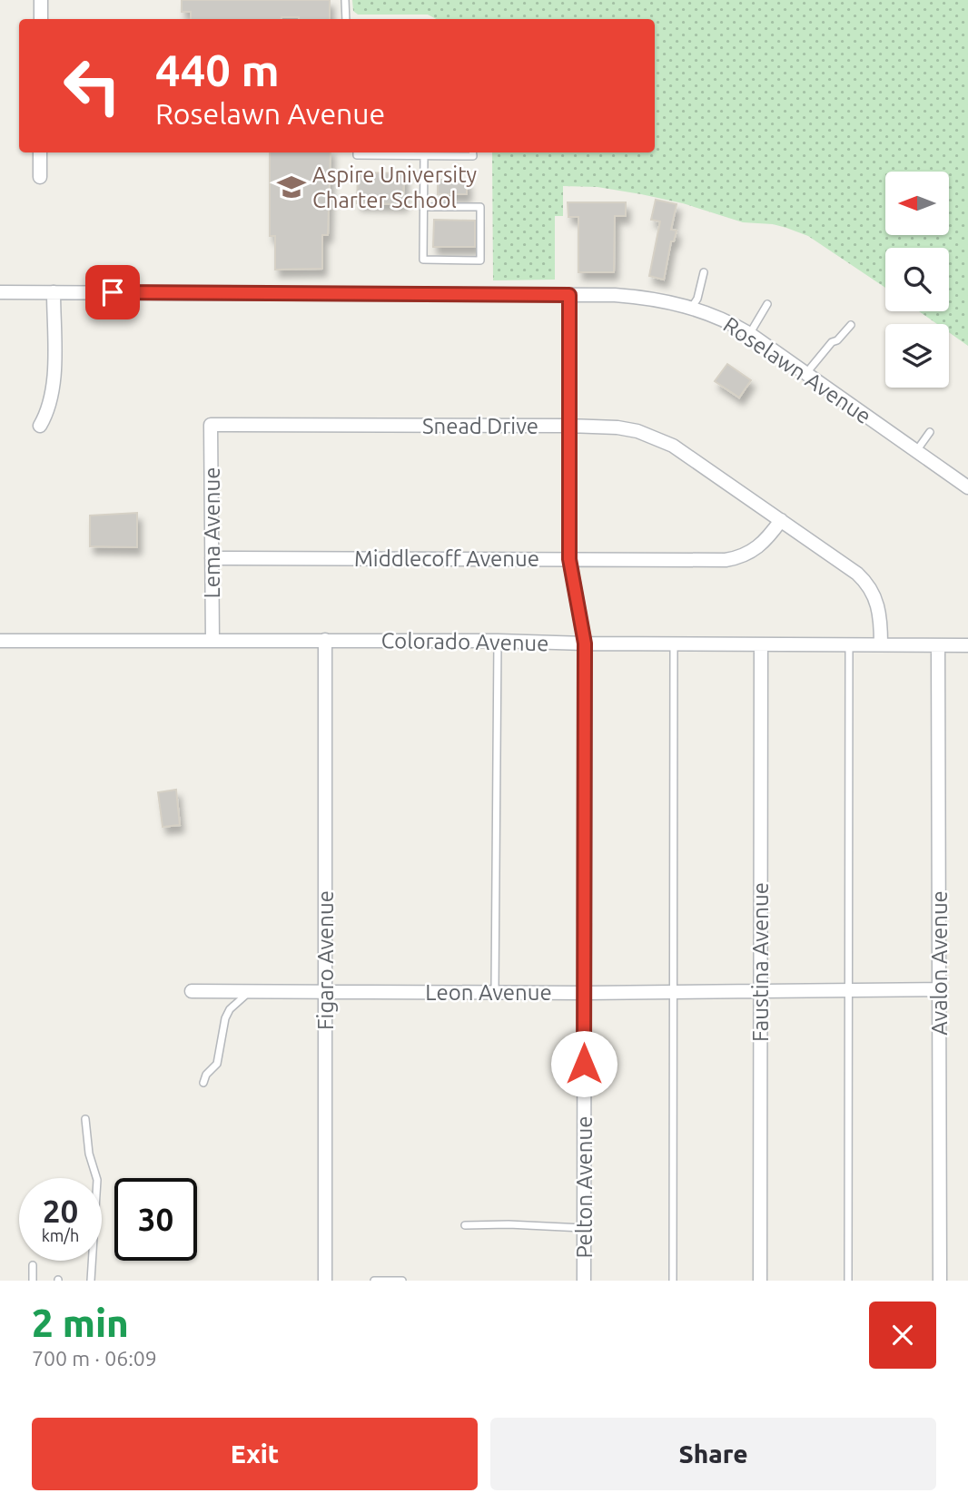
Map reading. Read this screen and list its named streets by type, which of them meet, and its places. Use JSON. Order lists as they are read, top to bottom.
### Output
{
  "streets": {
    "street": [
      "Roselawn Avenue",
      "Snead Drive",
      "Lema Avenue",
      "Middlecoff Avenue",
      "Colorado Avenue",
      "Figaro Avenue",
      "Faustina Avenue",
      "Avalon Avenue",
      "Leon Avenue",
      "Pelton Avenue"
    ]
  },
  "crossings": [
    ["Roselawn Avenue", "Pelton Avenue"],
    ["Snead Drive", "Lema Avenue"],
    ["Snead Drive", "Middlecoff Avenue"],
    ["Snead Drive", "Colorado Avenue"],
    ["Snead Drive", "Pelton Avenue"],
    ["Lema Avenue", "Middlecoff Avenue"],
    ["Lema Avenue", "Colorado Avenue"],
    ["Middlecoff Avenue", "Pelton Avenue"],
    ["Colorado Avenue", "Figaro Avenue"],
    ["Colorado Avenue", "Faustina Avenue"],
    ["Colorado Avenue", "Avalon Avenue"],
    ["Colorado Avenue", "Pelton Avenue"],
    ["Figaro Avenue", "Leon Avenue"],
    ["Faustina Avenue", "Leon Avenue"],
    ["Avalon Avenue", "Leon Avenue"],
    ["Leon Avenue", "Pelton Avenue"]
  ],
  "places": {
    "school or university": ["Aspire University Charter School"]
  },
  "north": "left",
  "page": {
    "turn": ["440 m", "Roselawn Avenue"],
    "speed": "20 km/h",
    "limit": "30",
    "heading": ["2 min", "700 m · 06:09"],
    "buttons": ["Exit", "Share"]
  }
}
